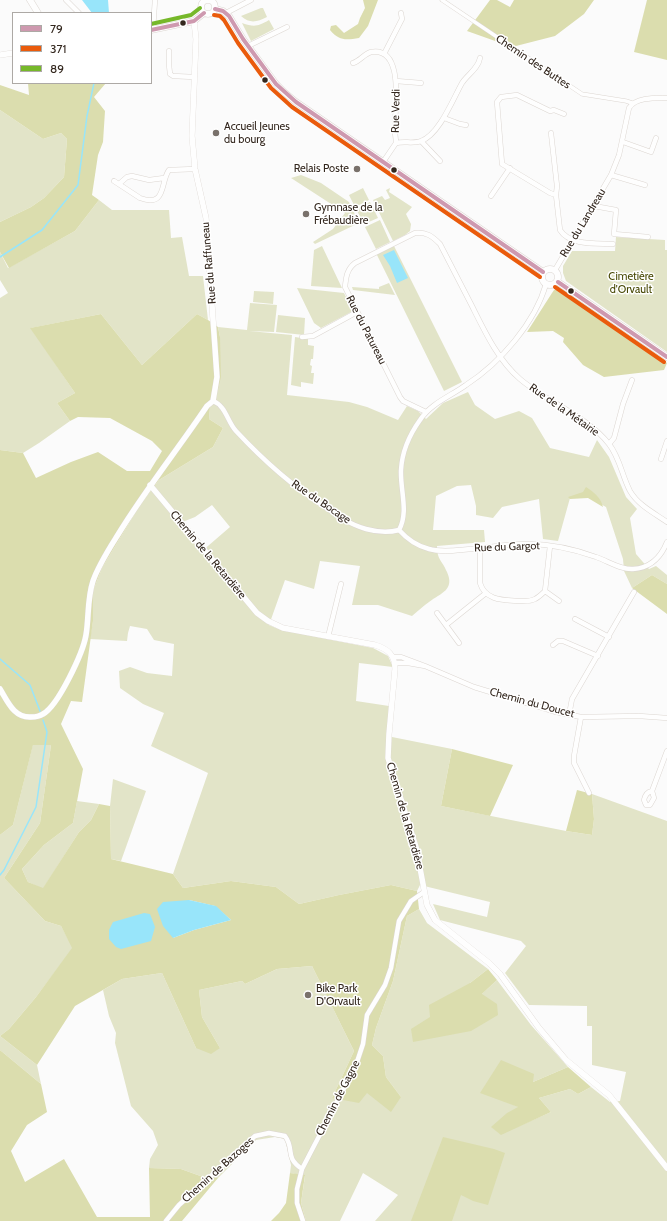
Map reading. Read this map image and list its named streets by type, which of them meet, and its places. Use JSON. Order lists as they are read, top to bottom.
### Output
{
  "streets": {
    "street": [
      "Chemin des Buttes",
      "Rue Verdi",
      "Rue du Landreau",
      "Rue du Raffuneau",
      "Rue du Patureau",
      "Rue de la Métairie",
      "Rue du Bocage",
      "Rue du Gargot",
      "Chemin de la Retardière",
      "Chemin du Doucet",
      "Chemin de Gagne",
      "Chemin de Bazoges"
    ]
  },
  "crossings": [
    ["Chemin des Buttes", "Rue du Landreau"],
    ["Rue du Raffuneau", "Rue du Bocage"],
    ["Rue du Patureau", "Rue de la Métairie"],
    ["Rue du Bocage", "Rue du Gargot"],
    ["Chemin de la Retardière", "Chemin du Doucet"],
    ["Chemin de la Retardière", "Chemin de Gagne"],
    ["Chemin de Gagne", "Chemin de Bazoges"]
  ],
  "parks": ["Cimetière d'Orvault"],
  "places": [
    "Accueil Jeunes du bourg",
    "Relais Poste",
    "Gymnase de la Frébaudière",
    "Bike Park D'Orvault"
  ],
  "lines": ["transit line 89", "transit line 79", "transit line 371"],
  "legend": ["79", "371", "89"]
}
